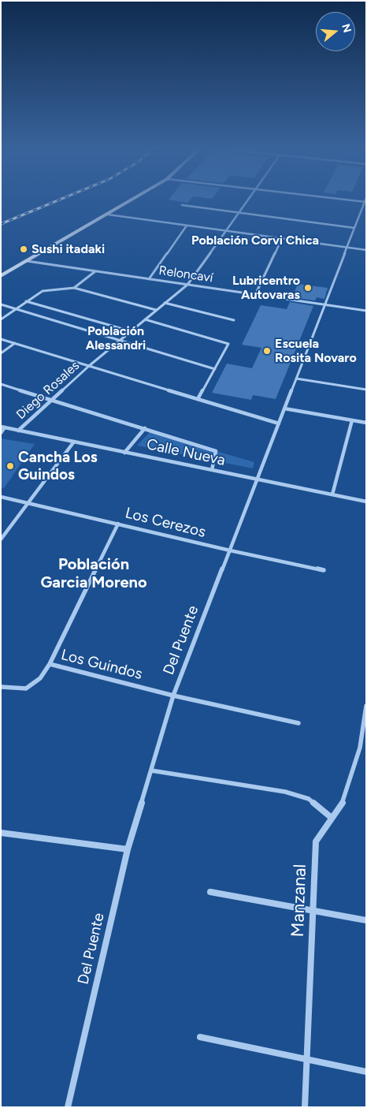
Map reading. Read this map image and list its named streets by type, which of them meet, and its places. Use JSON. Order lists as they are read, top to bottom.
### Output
{
  "streets": {
    "street": [
      "Reloncaví",
      "Diego Rosales",
      "Calle Nueva",
      "Los Cerezos",
      "Del Puente",
      "Los Guindos",
      "Manzanal"
    ]
  },
  "crossings": [
    ["Reloncaví", "Diego Rosales"],
    ["Reloncaví", "Del Puente"],
    ["Diego Rosales", "Calle Nueva"],
    ["Calle Nueva", "Del Puente"],
    ["Los Cerezos", "Del Puente"],
    ["Del Puente", "Los Guindos"]
  ],
  "districts": ["Población Corvi Chica", "Población Alessandri", "Población Garcia Moreno"],
  "places": [
    "Sushi itadaki",
    "Lubricentro Autovaras",
    "Escuela Rosita Novaro",
    "Cancha Los Guindos"
  ],
  "north": "right"
}
